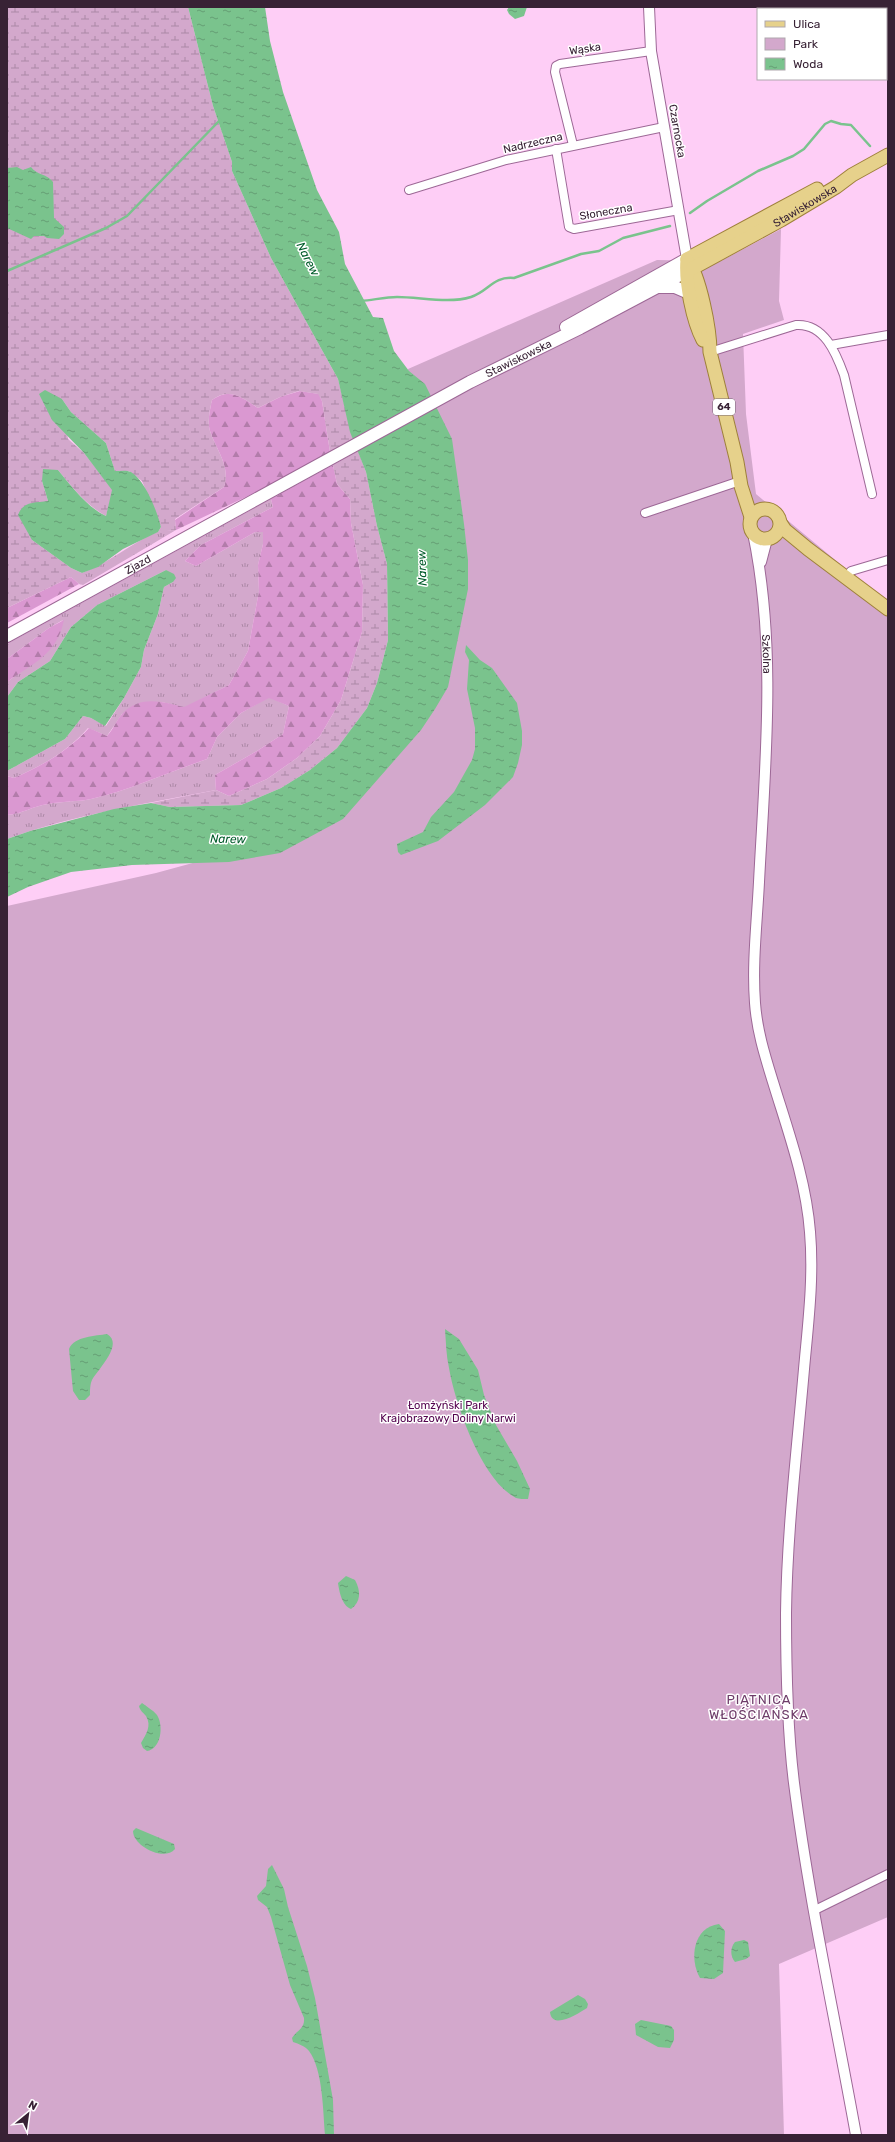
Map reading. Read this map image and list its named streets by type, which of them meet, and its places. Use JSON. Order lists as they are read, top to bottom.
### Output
{
  "streets": {
    "main road": ["Stawiskowska", "64", "Zjazd"],
    "street": [
      "Wąska",
      "Czarnocka",
      "Nadrzeczna",
      "Słoneczna",
      "Szkolna"
    ]
  },
  "crossings": [
    ["Wąska", "Czarnocka"],
    ["Wąska", "Nadrzeczna"],
    ["Czarnocka", "Nadrzeczna"],
    ["Czarnocka", "Stawiskowska"],
    ["Czarnocka", "Słoneczna"],
    ["Czarnocka", "64"],
    ["Nadrzeczna", "Słoneczna"],
    ["Stawiskowska", "64"],
    ["Stawiskowska", "Zjazd"],
    ["64", "Szkolna"]
  ],
  "districts": ["PIĄTNICA WŁOŚCIAŃSKA"],
  "water": ["Narew"],
  "parks": ["Łomżyński Park Krajobrazowy Doliny Narwi"],
  "legend": ["Ulica", "Park", "Woda"],
  "north": "top right"
}
